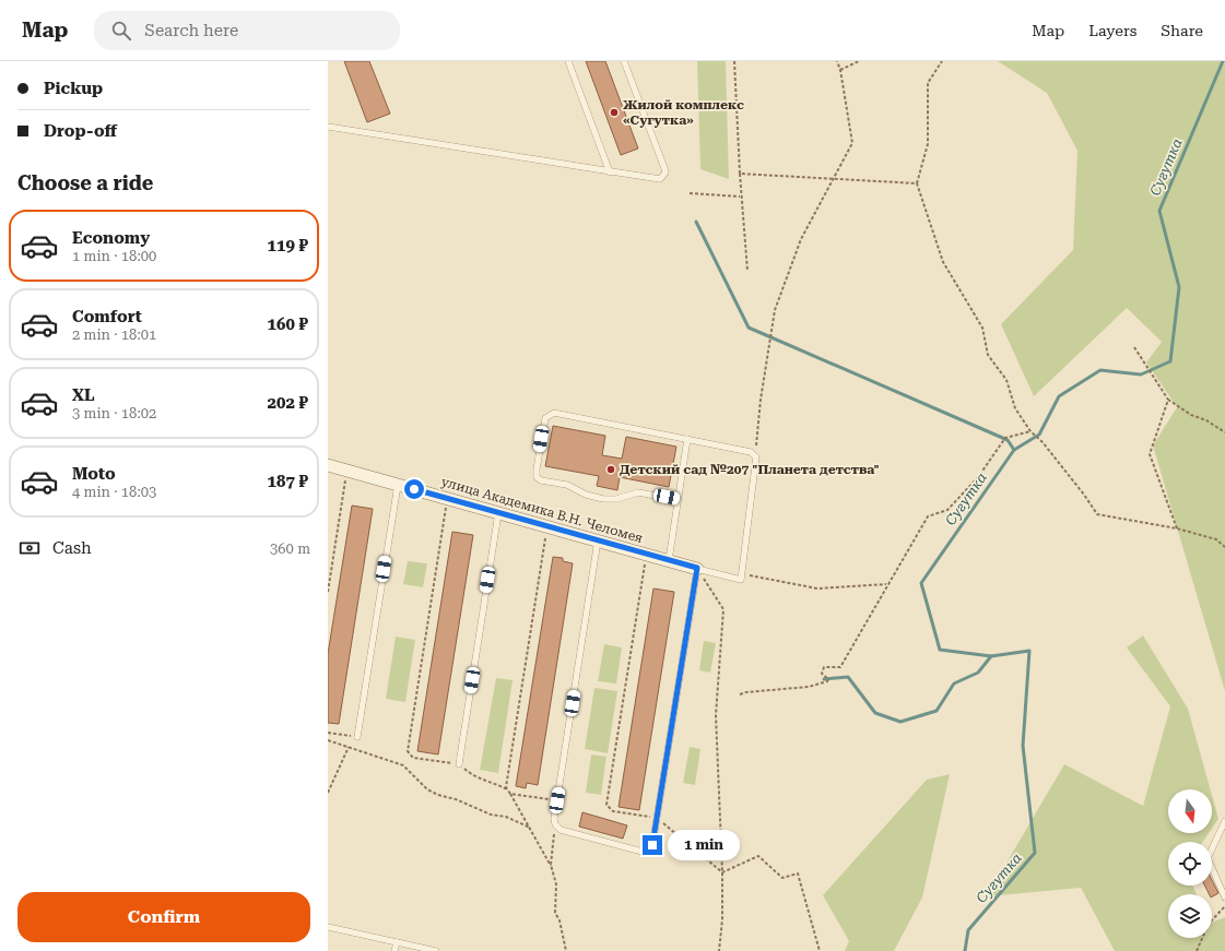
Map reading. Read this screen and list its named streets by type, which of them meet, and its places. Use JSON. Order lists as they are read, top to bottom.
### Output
{
  "streets": {
    "street": ["улица Академика В.Н. Челомея"]
  },
  "water": ["Сугутка"],
  "places": ["Жилой комплекс «Сугутка»", "Детский сад №207 \"Планета детства\""],
  "north": "bottom",
  "page": {
    "header": "Map",
    "search": "Search here",
    "nav": ["Map", "Layers", "Share"],
    "banner": ["Pickup", "Drop-off"],
    "heading": "Choose a ride",
    "list": [
      {
        "name": "Economy",
        "note": "1 min · 18:00",
        "value": "119 ₽"
      },
      {
        "name": "Comfort",
        "note": "2 min · 18:01",
        "value": "160 ₽"
      },
      {
        "name": "XL",
        "note": "3 min · 18:02",
        "value": "202 ₽"
      },
      {
        "name": "Moto",
        "note": "4 min · 18:03",
        "value": "187 ₽"
      }
    ],
    "pay": ["Cash", "360 m"],
    "bubble": "1 min",
    "buttons": "Confirm"
  }
}
